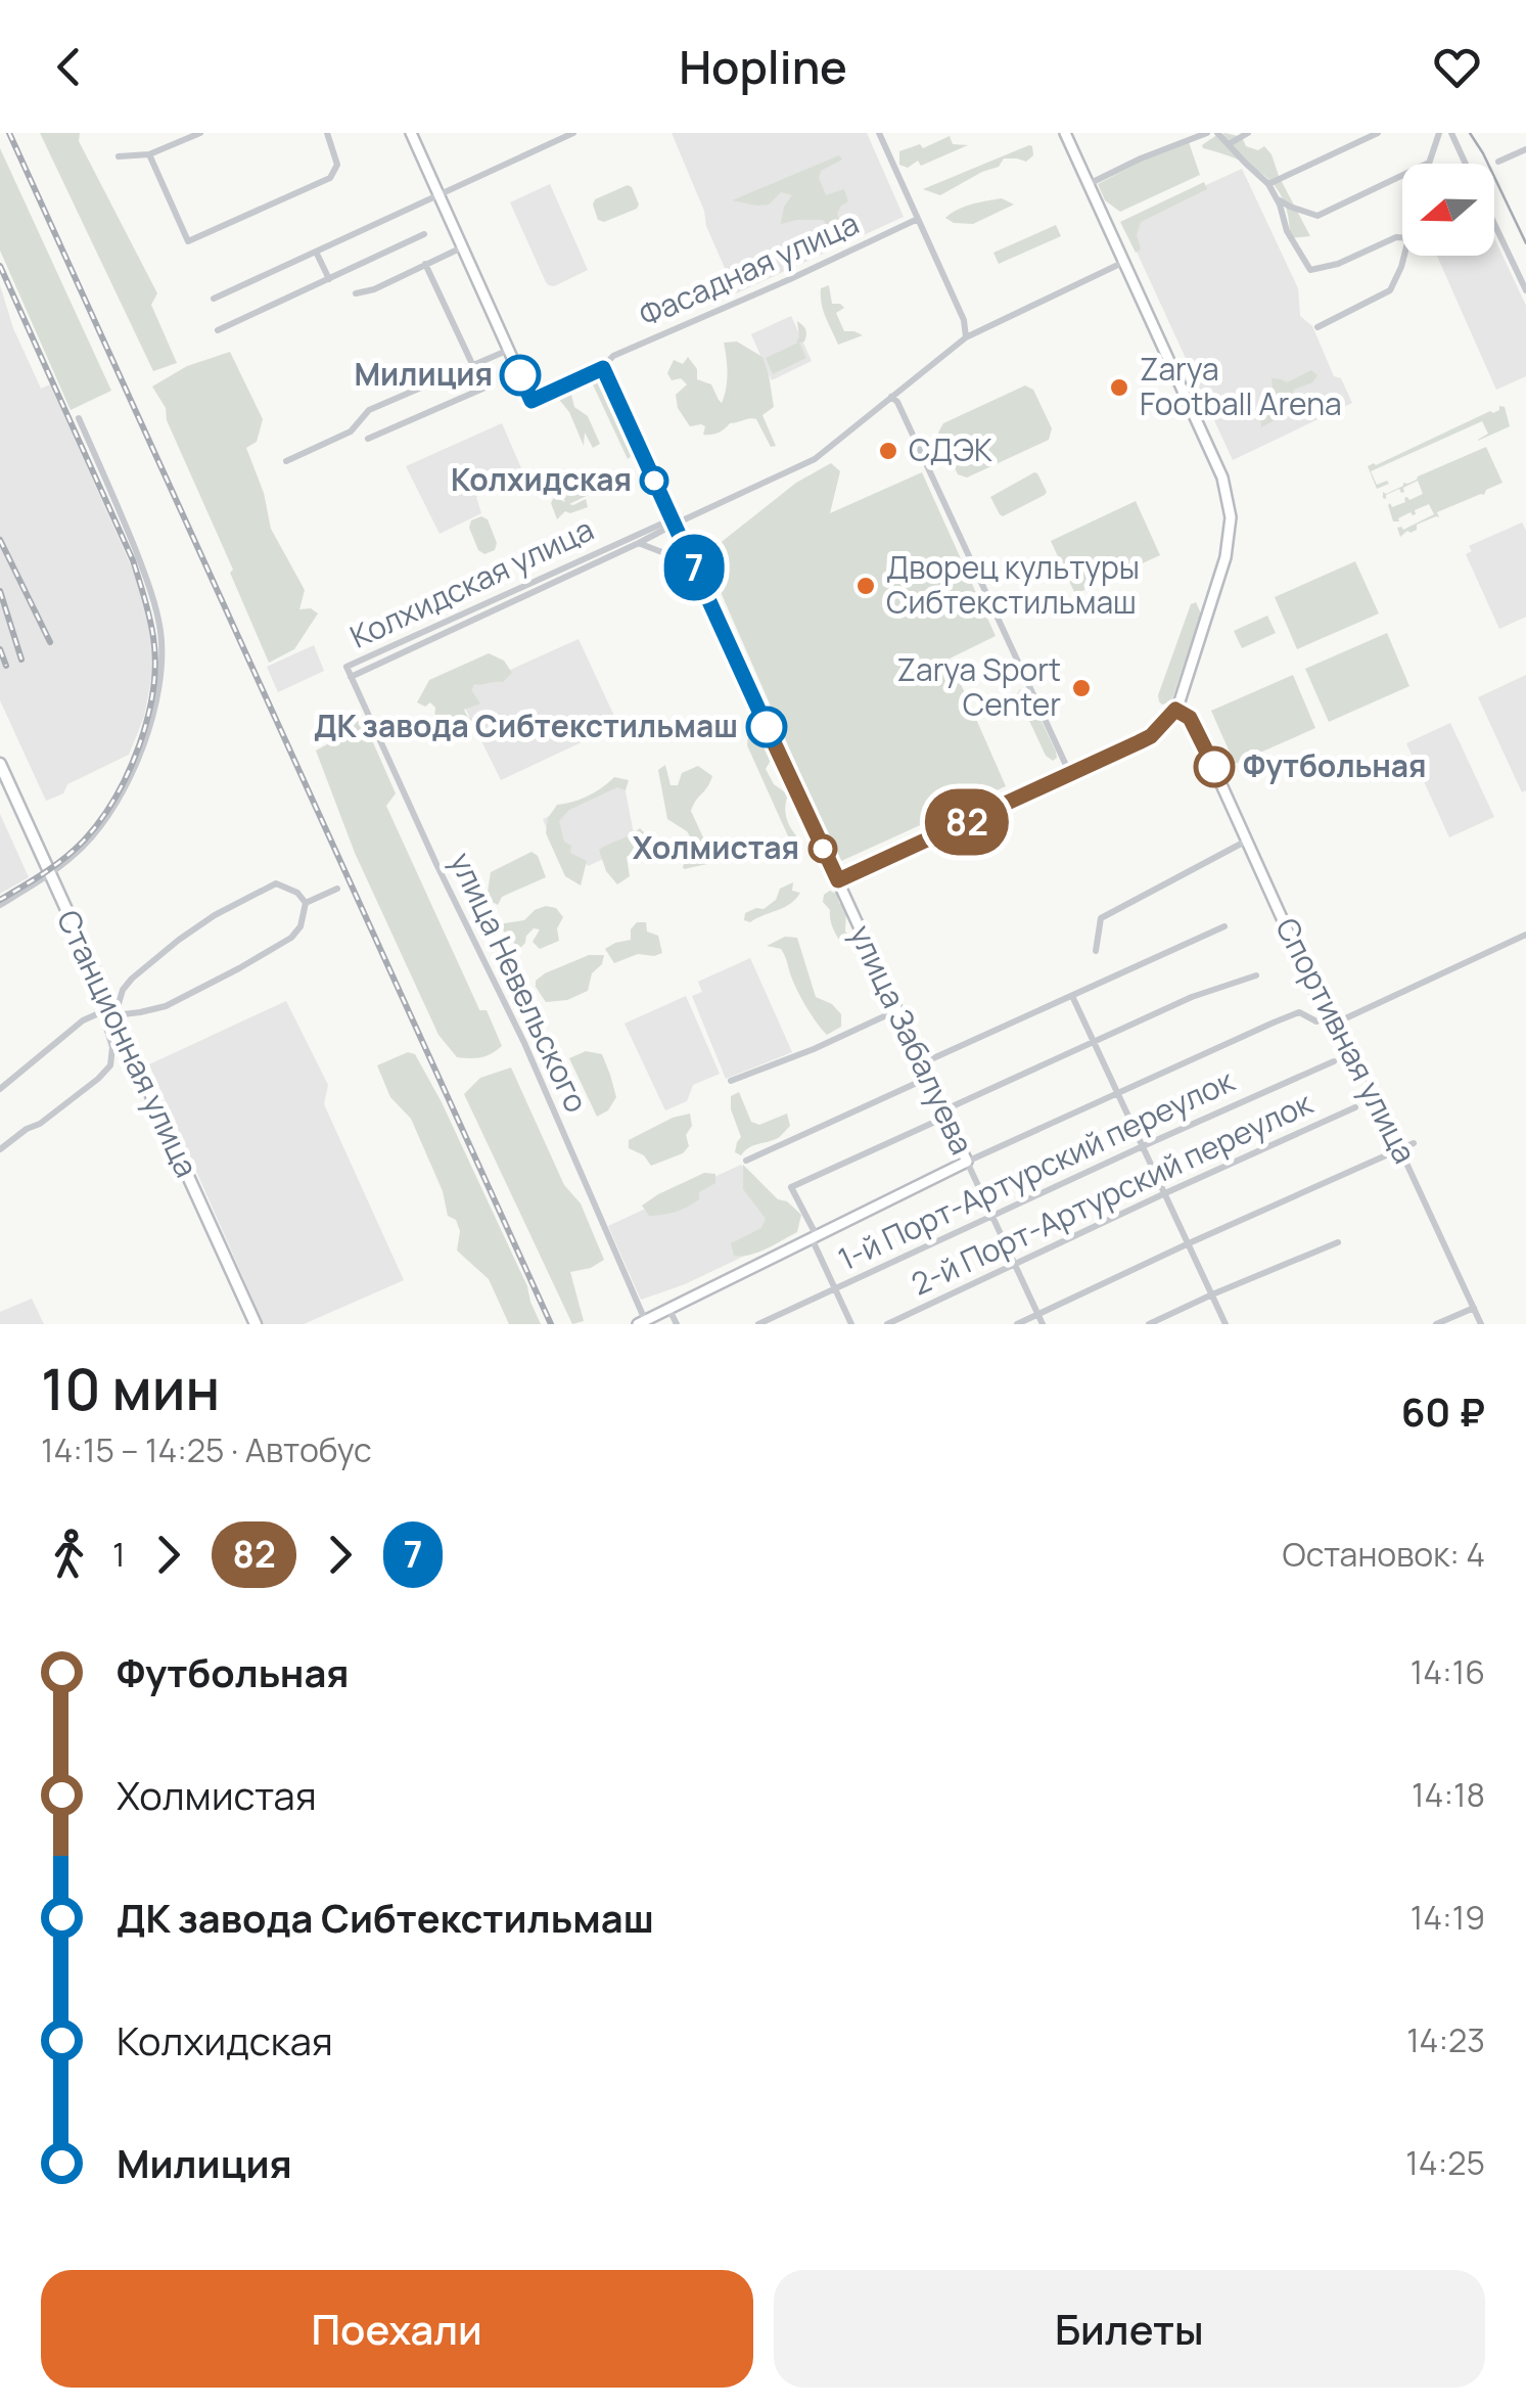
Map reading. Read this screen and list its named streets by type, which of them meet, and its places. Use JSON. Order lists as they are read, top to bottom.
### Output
{
  "streets": {
    "main road": ["Станционная улица"],
    "street": [
      "Фасадная улица",
      "Колхидская улица",
      "улица Невельского",
      "улица Забалуева",
      "Спортивная улица",
      "1-й Порт-Артурский переулок",
      "2-й Порт-Артурский переулок"
    ]
  },
  "crossings": [
    ["Фасадная улица", "улица Забалуева"],
    ["Колхидская улица", "улица Невельского"],
    ["Колхидская улица", "улица Забалуева"],
    ["улица Забалуева", "1-й Порт-Артурский переулок"],
    ["улица Забалуева", "2-й Порт-Артурский переулок"]
  ],
  "places": [
    "Милиция",
    "Zarya Football Arena",
    "СДЭК",
    "Колхидская",
    "Дворец культуры Сибтекстильмаш",
    "Zarya Sport Center",
    "ДК завода Сибтекстильмаш",
    "Футбольная",
    "Холмистая"
  ],
  "lines": ["bus line 7", "bus line 82"],
  "north": "left",
  "page": {
    "header": "Hopline",
    "on_map": ["82", "7"],
    "heading": ["10 мин", "14:15 – 14:25 · Автобус", "60 ₽"],
    "legs": [
      "1",
      "82",
      "7",
      "Остановок: 4"
    ],
    "list": [
      {
        "name": "Футбольная",
        "value": "14:16"
      },
      {
        "name": "Холмистая",
        "value": "14:18"
      },
      {
        "name": "ДК завода Сибтекстильмаш",
        "value": "14:19"
      },
      {
        "name": "Колхидская",
        "value": "14:23"
      },
      {
        "name": "Милиция",
        "value": "14:25"
      }
    ],
    "buttons": ["Поехали", "Билеты"]
  }
}
